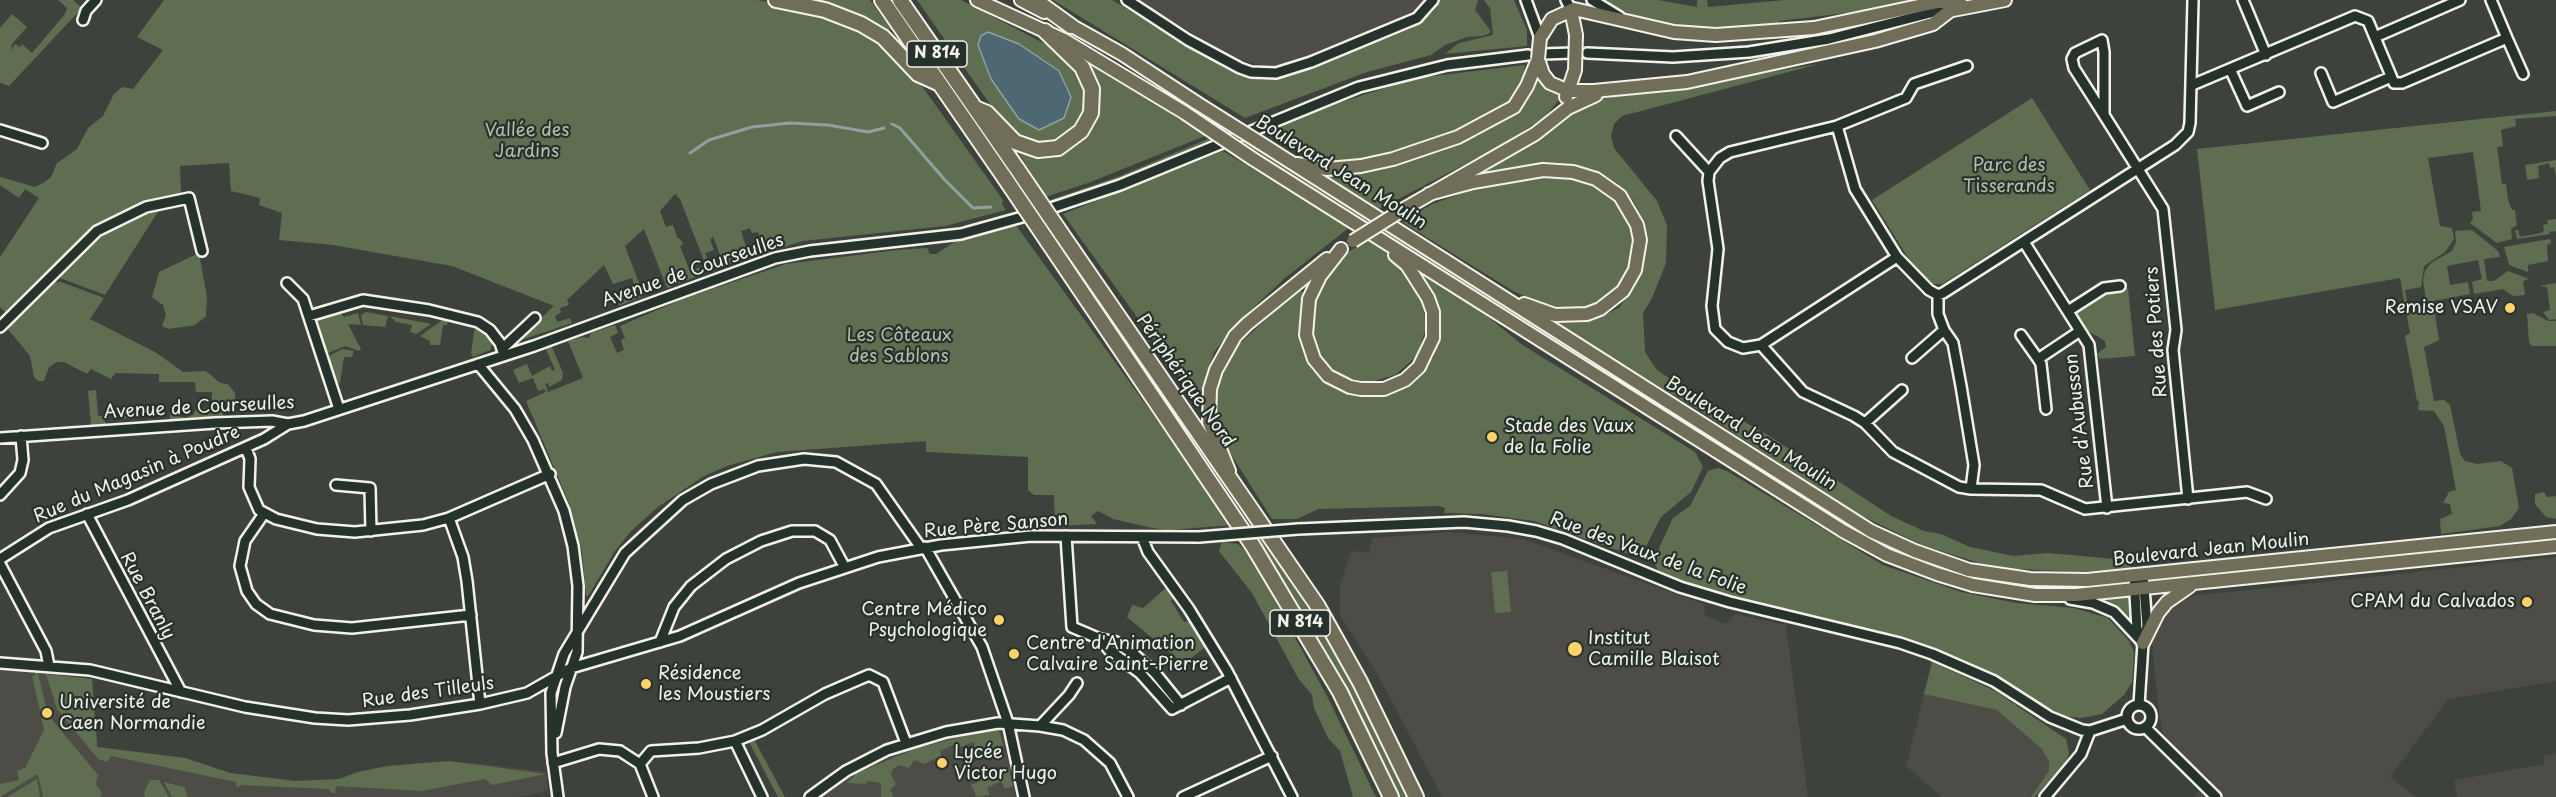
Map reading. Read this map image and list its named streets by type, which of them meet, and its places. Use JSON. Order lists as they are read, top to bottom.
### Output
{
  "streets": {
    "highway": ["N 814", "Périphérique Nord"],
    "main road": ["Boulevard Jean Moulin"],
    "street": [
      "Avenue de Courseulles",
      "Rue des Potiers",
      "Rue d'Aubusson",
      "Rue du Magasin à Poudre",
      "Rue Père Sanson",
      "Rue des Vaux de la Folie",
      "Rue Branly",
      "Rue des Tilleuls"
    ]
  },
  "crossings": [
    ["Avenue de Courseulles", "Rue du Magasin à Poudre"],
    ["Rue du Magasin à Poudre", "Rue Branly"],
    ["Rue Père Sanson", "Rue des Vaux de la Folie"],
    ["Rue Père Sanson", "Rue des Tilleuls"],
    ["Rue Branly", "Rue des Tilleuls"]
  ],
  "parks": ["Vallée des Jardins", "Parc des Tisserands", "Les Côteaux des Sablons"],
  "places": [
    "Remise VSAV",
    "Stade des Vaux de la Folie",
    "CPAM du Calvados",
    "Centre Médico Psychologique",
    "Institut Camille Blaisot",
    "Centre d'Animation Calvaire Saint-Pierre",
    "Résidence les Moustiers",
    "Université de Caen Normandie",
    "Lycée Victor Hugo"
  ]
}
